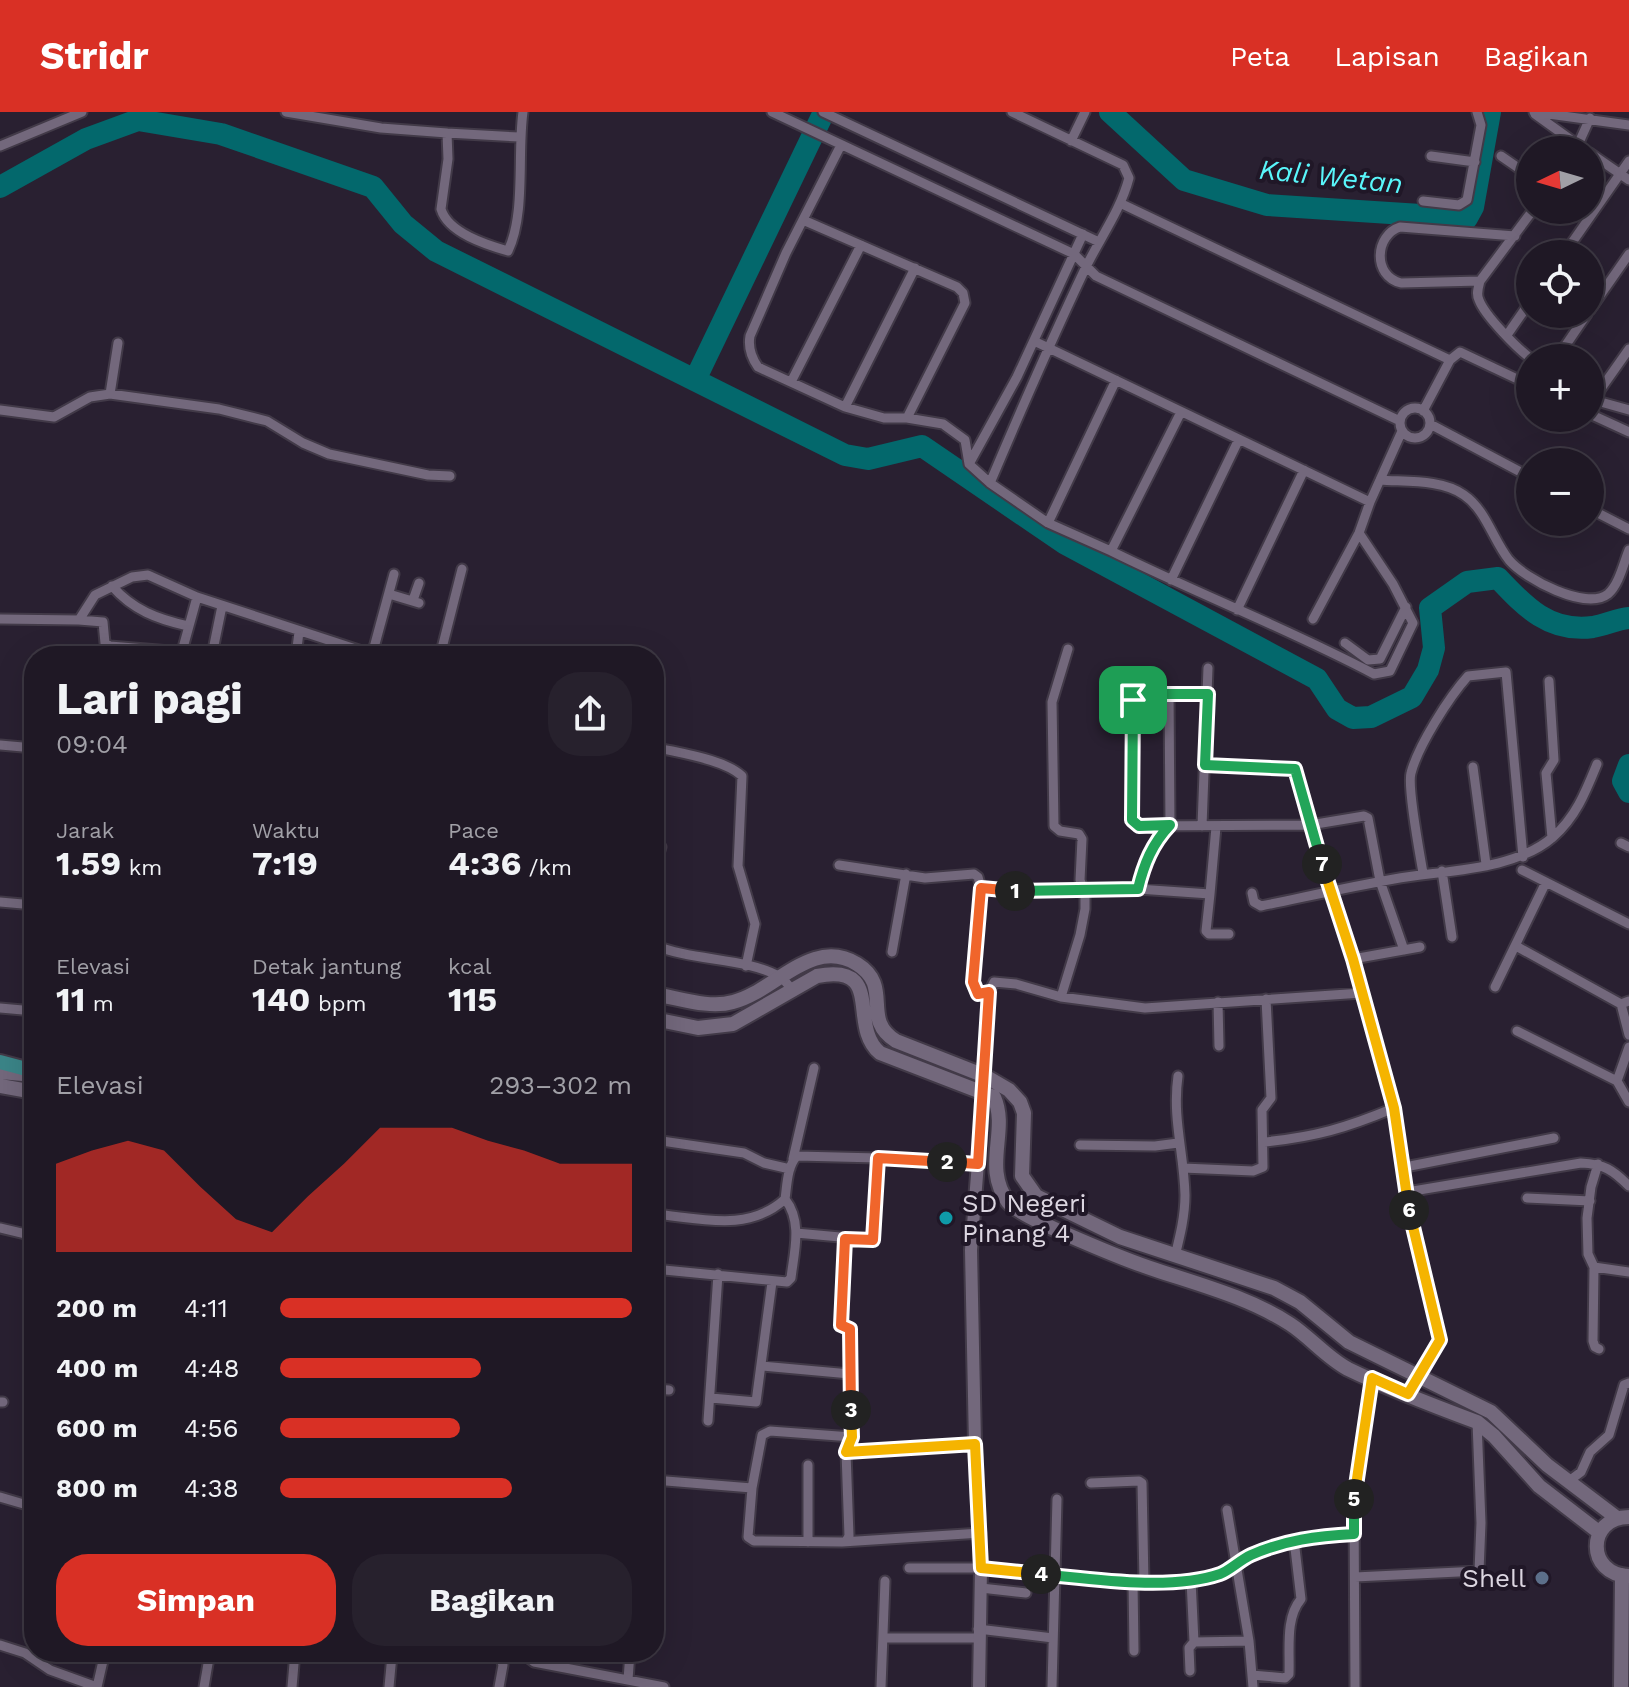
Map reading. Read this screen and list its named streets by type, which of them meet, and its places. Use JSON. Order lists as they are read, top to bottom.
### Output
{
  "water": ["Kali Wetan"],
  "places": ["SD Negeri Pinang 4", "Shell"],
  "north": "left",
  "page": {
    "header": "Stridr",
    "nav": ["Peta", "Lapisan", "Bagikan"],
    "map_buttons": ["+", "−"],
    "heading": ["Lari pagi", "09:04"],
    "stats": [
      ["Jarak", "1.59 km"],
      ["Waktu", "7:19"],
      ["Pace", "4:36 /km"],
      ["Elevasi", "11 m"],
      ["Detak jantung", "140 bpm"],
      ["kcal", "115"]
    ],
    "pins": [
      "7",
      "1",
      "2",
      "6",
      "3",
      "5",
      "4"
    ],
    "chart": ["Elevasi", "293–302 m"],
    "list": [
      {
        "name": "200 m",
        "note": "4:11"
      },
      {
        "name": "400 m",
        "note": "4:48"
      },
      {
        "name": "600 m",
        "note": "4:56"
      },
      {
        "name": "800 m",
        "note": "4:38"
      }
    ],
    "buttons": ["Simpan", "Bagikan"]
  }
}
